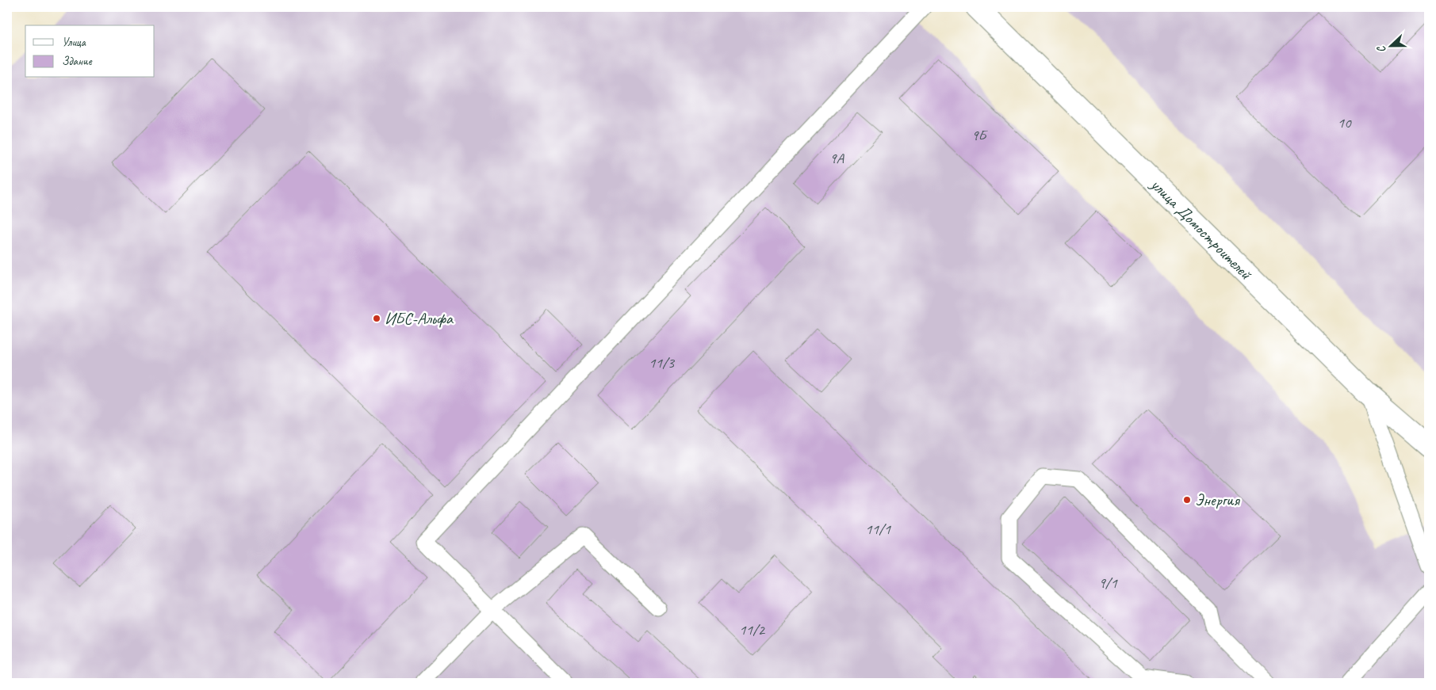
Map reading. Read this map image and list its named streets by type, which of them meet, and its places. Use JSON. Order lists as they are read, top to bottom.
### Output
{
  "streets": {
    "street": ["улица Домостроителей"]
  },
  "places": ["ИБС-Альфа", "Энергия"],
  "house_numbers": [
    "10",
    "9Б",
    "9А",
    "11/3",
    "11/1",
    "9/1",
    "11/2"
  ],
  "legend": ["Улица", "Здание"],
  "north": "left"
}
